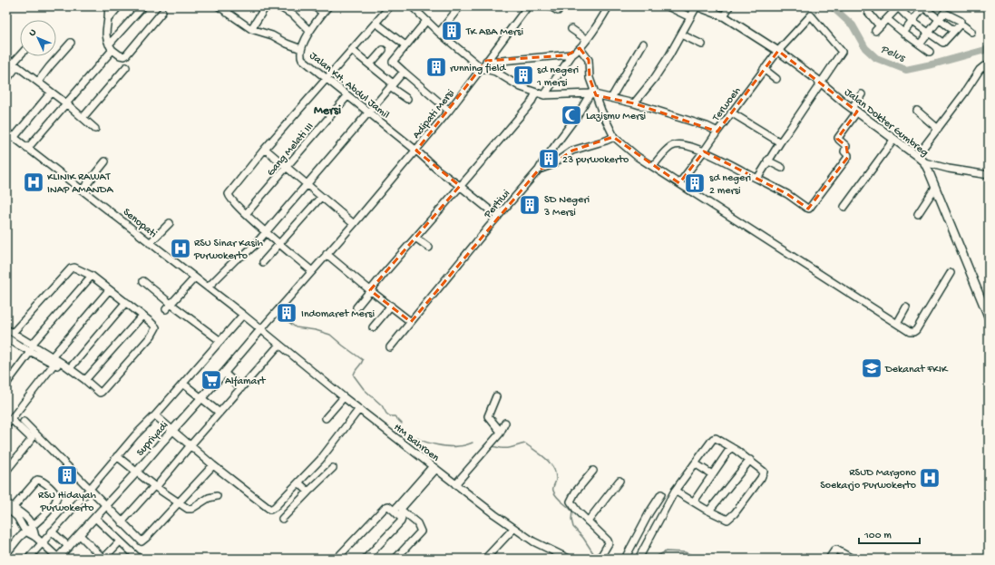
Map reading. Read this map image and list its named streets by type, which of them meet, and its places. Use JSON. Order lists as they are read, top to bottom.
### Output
{
  "streets": {
    "main road": ["Jalan Dokter Gumbreg", "Supriyadi"],
    "street": [
      "Jalan KH. Abdul Jamil",
      "Terwoeh",
      "Adipati Mersi",
      "Gang Melati III",
      "Pertiwi",
      "Senopati",
      "HM Bahroen"
    ]
  },
  "crossings": [
    ["Jalan KH. Abdul Jamil", "Adipati Mersi"],
    ["Jalan KH. Abdul Jamil", "Gang Melati III"],
    ["Jalan KH. Abdul Jamil", "Pertiwi"],
    ["Terwoeh", "Jalan Dokter Gumbreg"],
    ["Adipati Mersi", "Senopati"],
    ["Adipati Mersi", "Supriyadi"],
    ["Adipati Mersi", "HM Bahroen"],
    ["Senopati", "Supriyadi"],
    ["Senopati", "HM Bahroen"],
    ["Supriyadi", "HM Bahroen"]
  ],
  "districts": ["Mersi"],
  "water": ["Pelus"],
  "places": {
    "building": [
      "TK ABA Mersi",
      "running field",
      "sd negeri 1 mersi",
      "23 purwokerto",
      "sd negeri 2 mersi",
      "SD Negeri 3 Mersi",
      "Indomaret Mersi",
      "RSU Hidayah Purwokerto"
    ],
    "mosque": ["Lazismu Mersi"],
    "hospital": ["KLINIK RAWAT INAP AMANDA", "RSU Sinar Kasih Purwokerto", "RSUD Margono Soekarjo Purwokerto"],
    "school or university": ["Dekanat FKIK"],
    "supermarket": ["Alfamart"]
  },
  "scale_bar": "100 m",
  "north": "top left"
}
